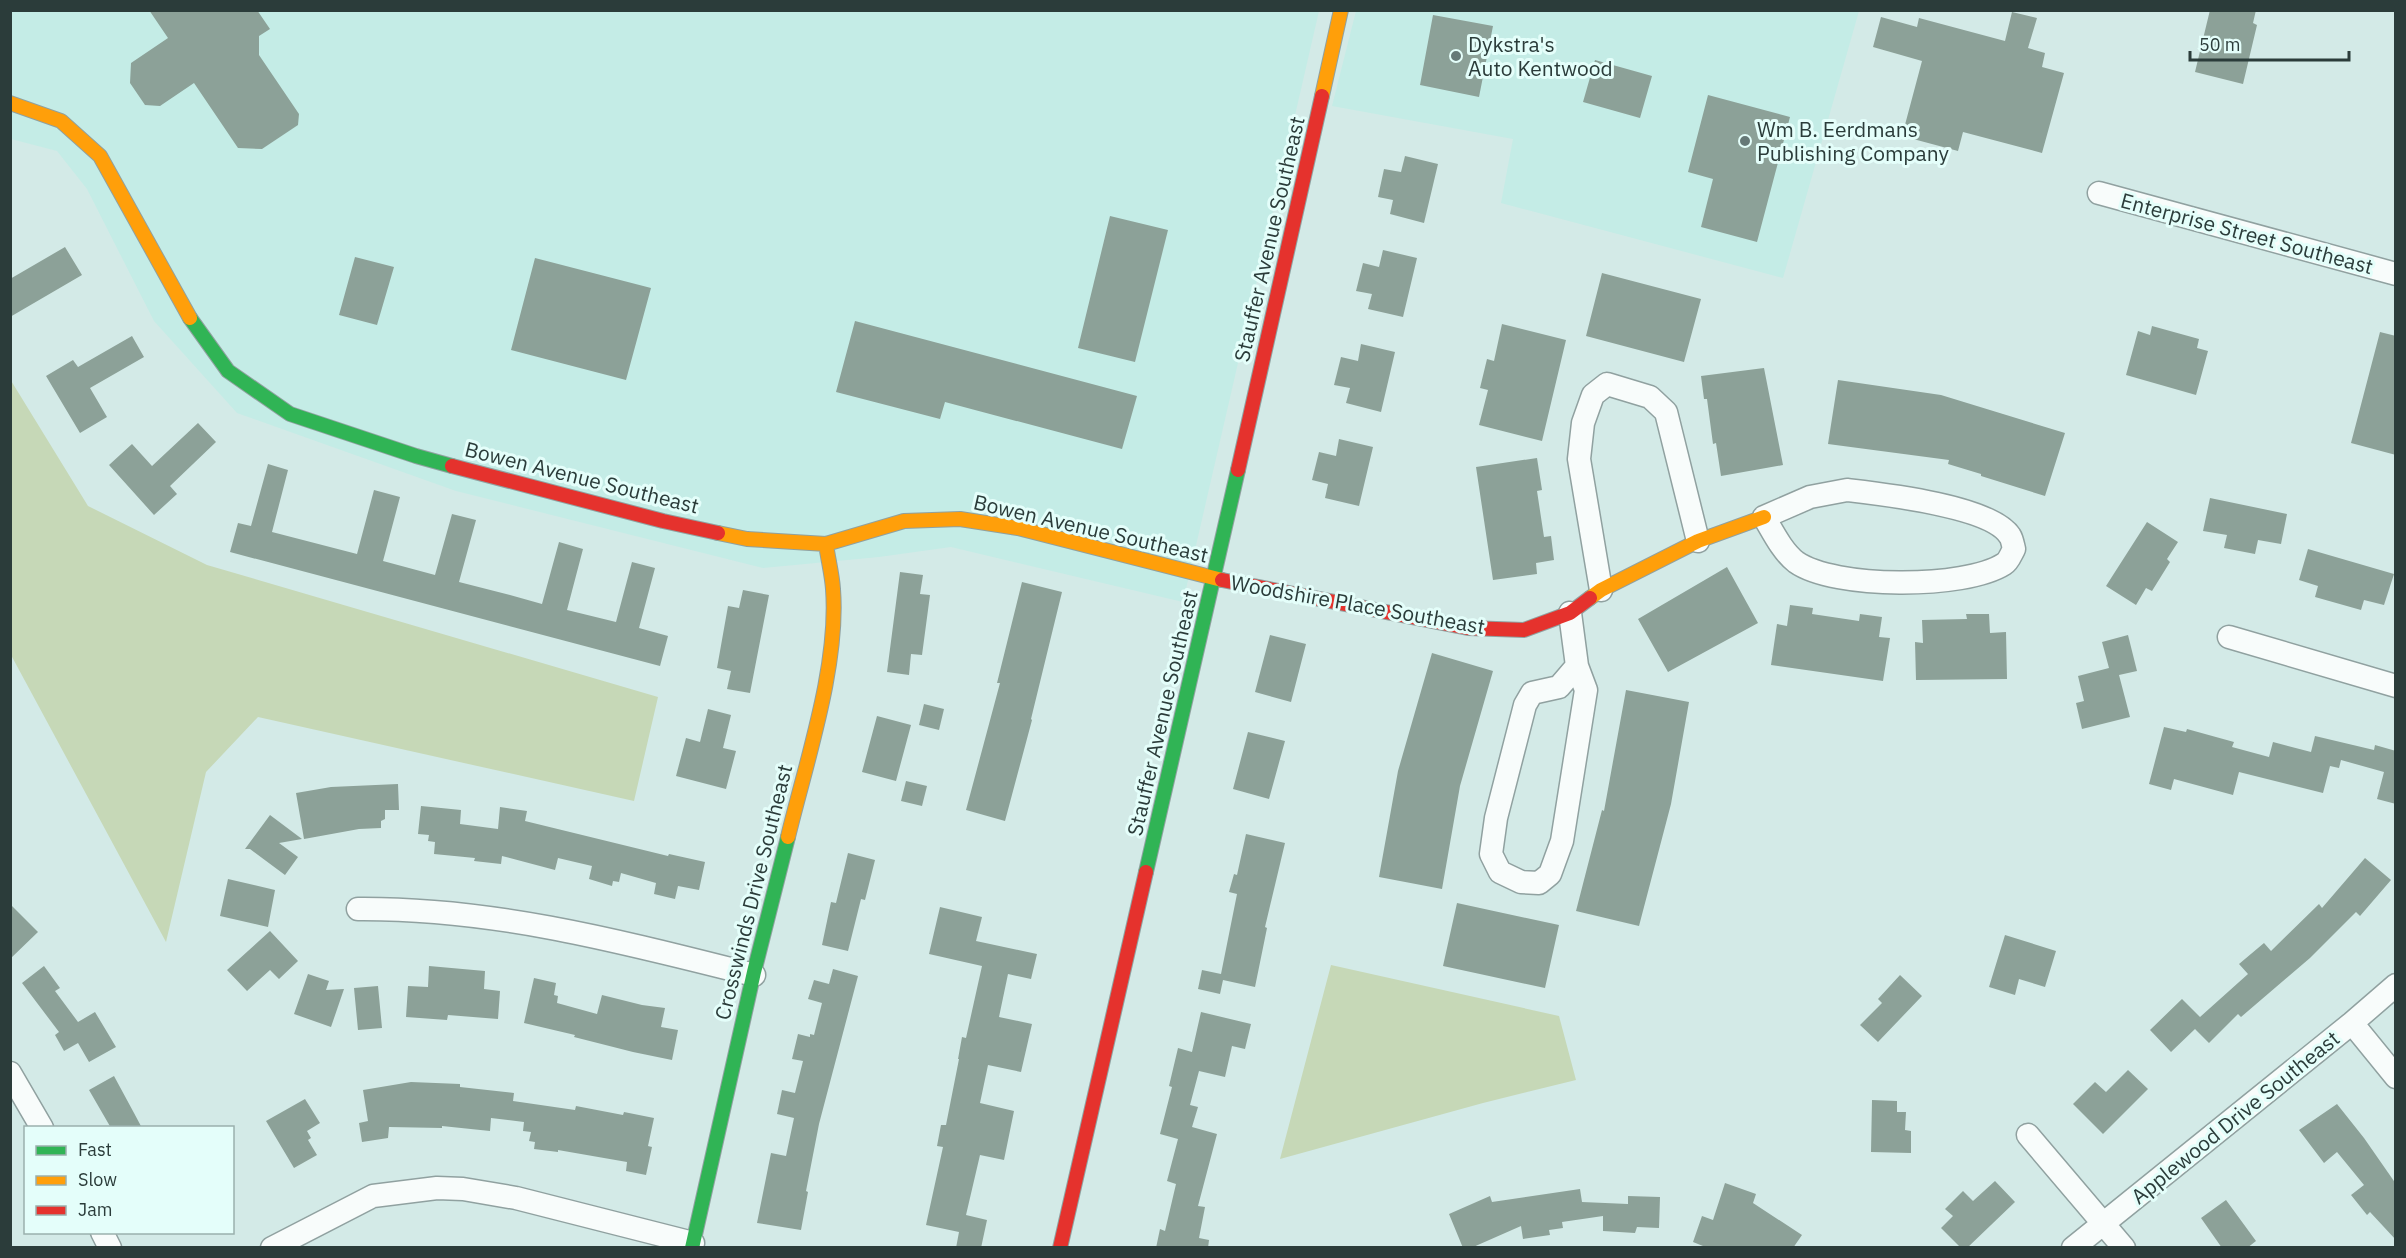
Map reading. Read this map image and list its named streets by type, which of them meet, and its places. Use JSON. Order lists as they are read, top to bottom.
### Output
{
  "streets": {
    "street": [
      "Enterprise Street Southeast",
      "Stauffer Avenue Southeast",
      "Bowen Avenue Southeast",
      "Woodshire Place Southeast",
      "Crosswinds Drive Southeast",
      "Applewood Drive Southeast"
    ]
  },
  "crossings": [
    ["Stauffer Avenue Southeast", "Bowen Avenue Southeast"],
    ["Stauffer Avenue Southeast", "Woodshire Place Southeast"],
    ["Bowen Avenue Southeast", "Woodshire Place Southeast"],
    ["Bowen Avenue Southeast", "Crosswinds Drive Southeast"]
  ],
  "places": ["Dykstra's Auto Kentwood", "Wm B. Eerdmans Publishing Company"],
  "legend": ["Fast", "Slow", "Jam"],
  "scale_bar": "50 m"
}
